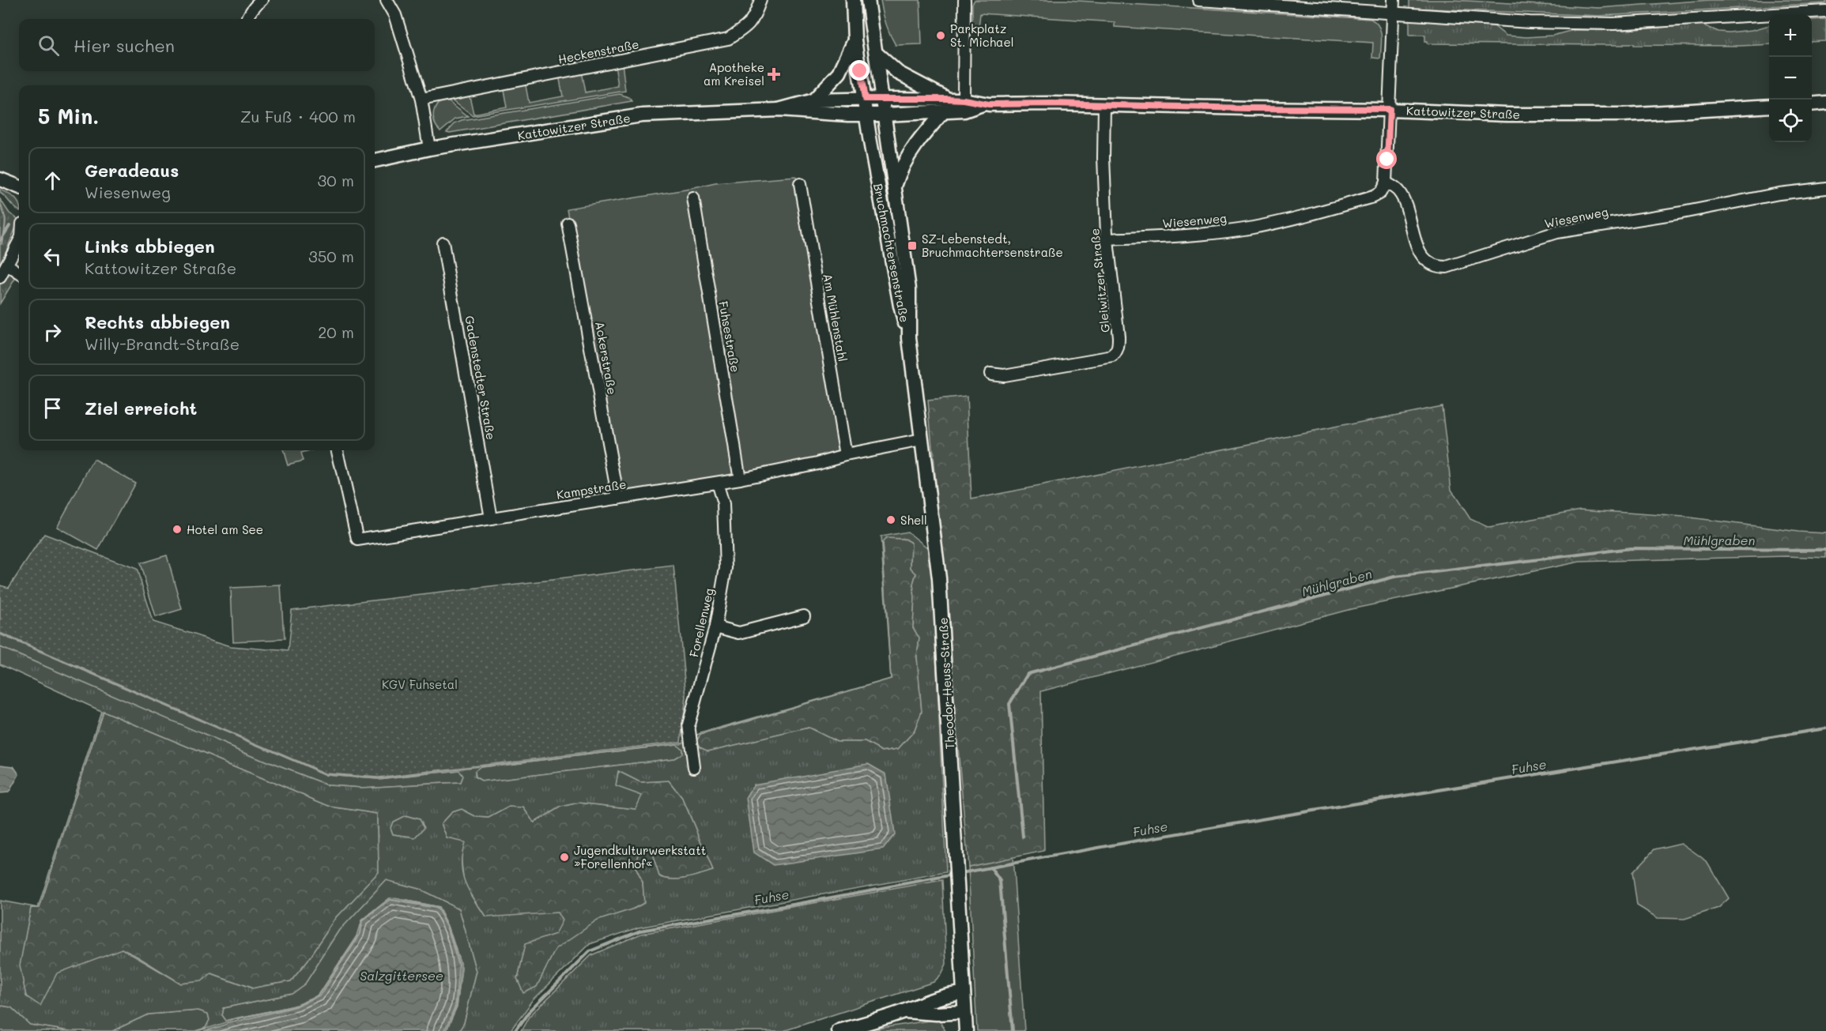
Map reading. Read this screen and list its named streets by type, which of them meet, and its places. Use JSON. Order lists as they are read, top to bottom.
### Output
{
  "streets": {
    "street": [
      "Heckenstraße",
      "Kattowitzer Straße",
      "Wiesenweg",
      "Bruchmachtersenstraße",
      "Gleiwitzer Straße",
      "Am Mühlenstahl",
      "Fuhsestraße",
      "Ackerstraße",
      "Gadenstedter Straße",
      "Kampstraße",
      "Forellenweg",
      "Theodor-Heuss-Straße"
    ]
  },
  "crossings": [
    ["Kattowitzer Straße", "Bruchmachtersenstraße"],
    ["Kattowitzer Straße", "Gleiwitzer Straße"],
    ["Wiesenweg", "Gleiwitzer Straße"],
    ["Bruchmachtersenstraße", "Theodor-Heuss-Straße"],
    ["Am Mühlenstahl", "Kampstraße"],
    ["Fuhsestraße", "Kampstraße"],
    ["Ackerstraße", "Kampstraße"],
    ["Gadenstedter Straße", "Kampstraße"],
    ["Kampstraße", "Forellenweg"],
    ["Kampstraße", "Theodor-Heuss-Straße"]
  ],
  "water": ["Mühlgraben", "Fuhse", "Salzgittersee"],
  "parks": ["KGV Fuhsetal"],
  "places": {
    "other": [
      "Parkplatz St. Michael",
      "Shell",
      "Hotel am See",
      "Jugendkulturwerkstatt »Forellenhof«"
    ],
    "health": ["Apotheke am Kreisel"],
    "transit": ["SZ-Lebenstedt, Bruchmachtersenstraße"]
  },
  "page": {
    "map_buttons": ["+", "−"],
    "search": "Hier suchen",
    "heading": ["5 Min.", "Zu Fuß · 400 m"],
    "list": [
      ["Geradeaus", "Wiesenweg", "30 m"],
      ["Links abbiegen", "Kattowitzer Straße", "350 m"],
      ["Rechts abbiegen", "Willy-Brandt-Straße", "20 m"],
      "Ziel erreicht"
    ]
  }
}
